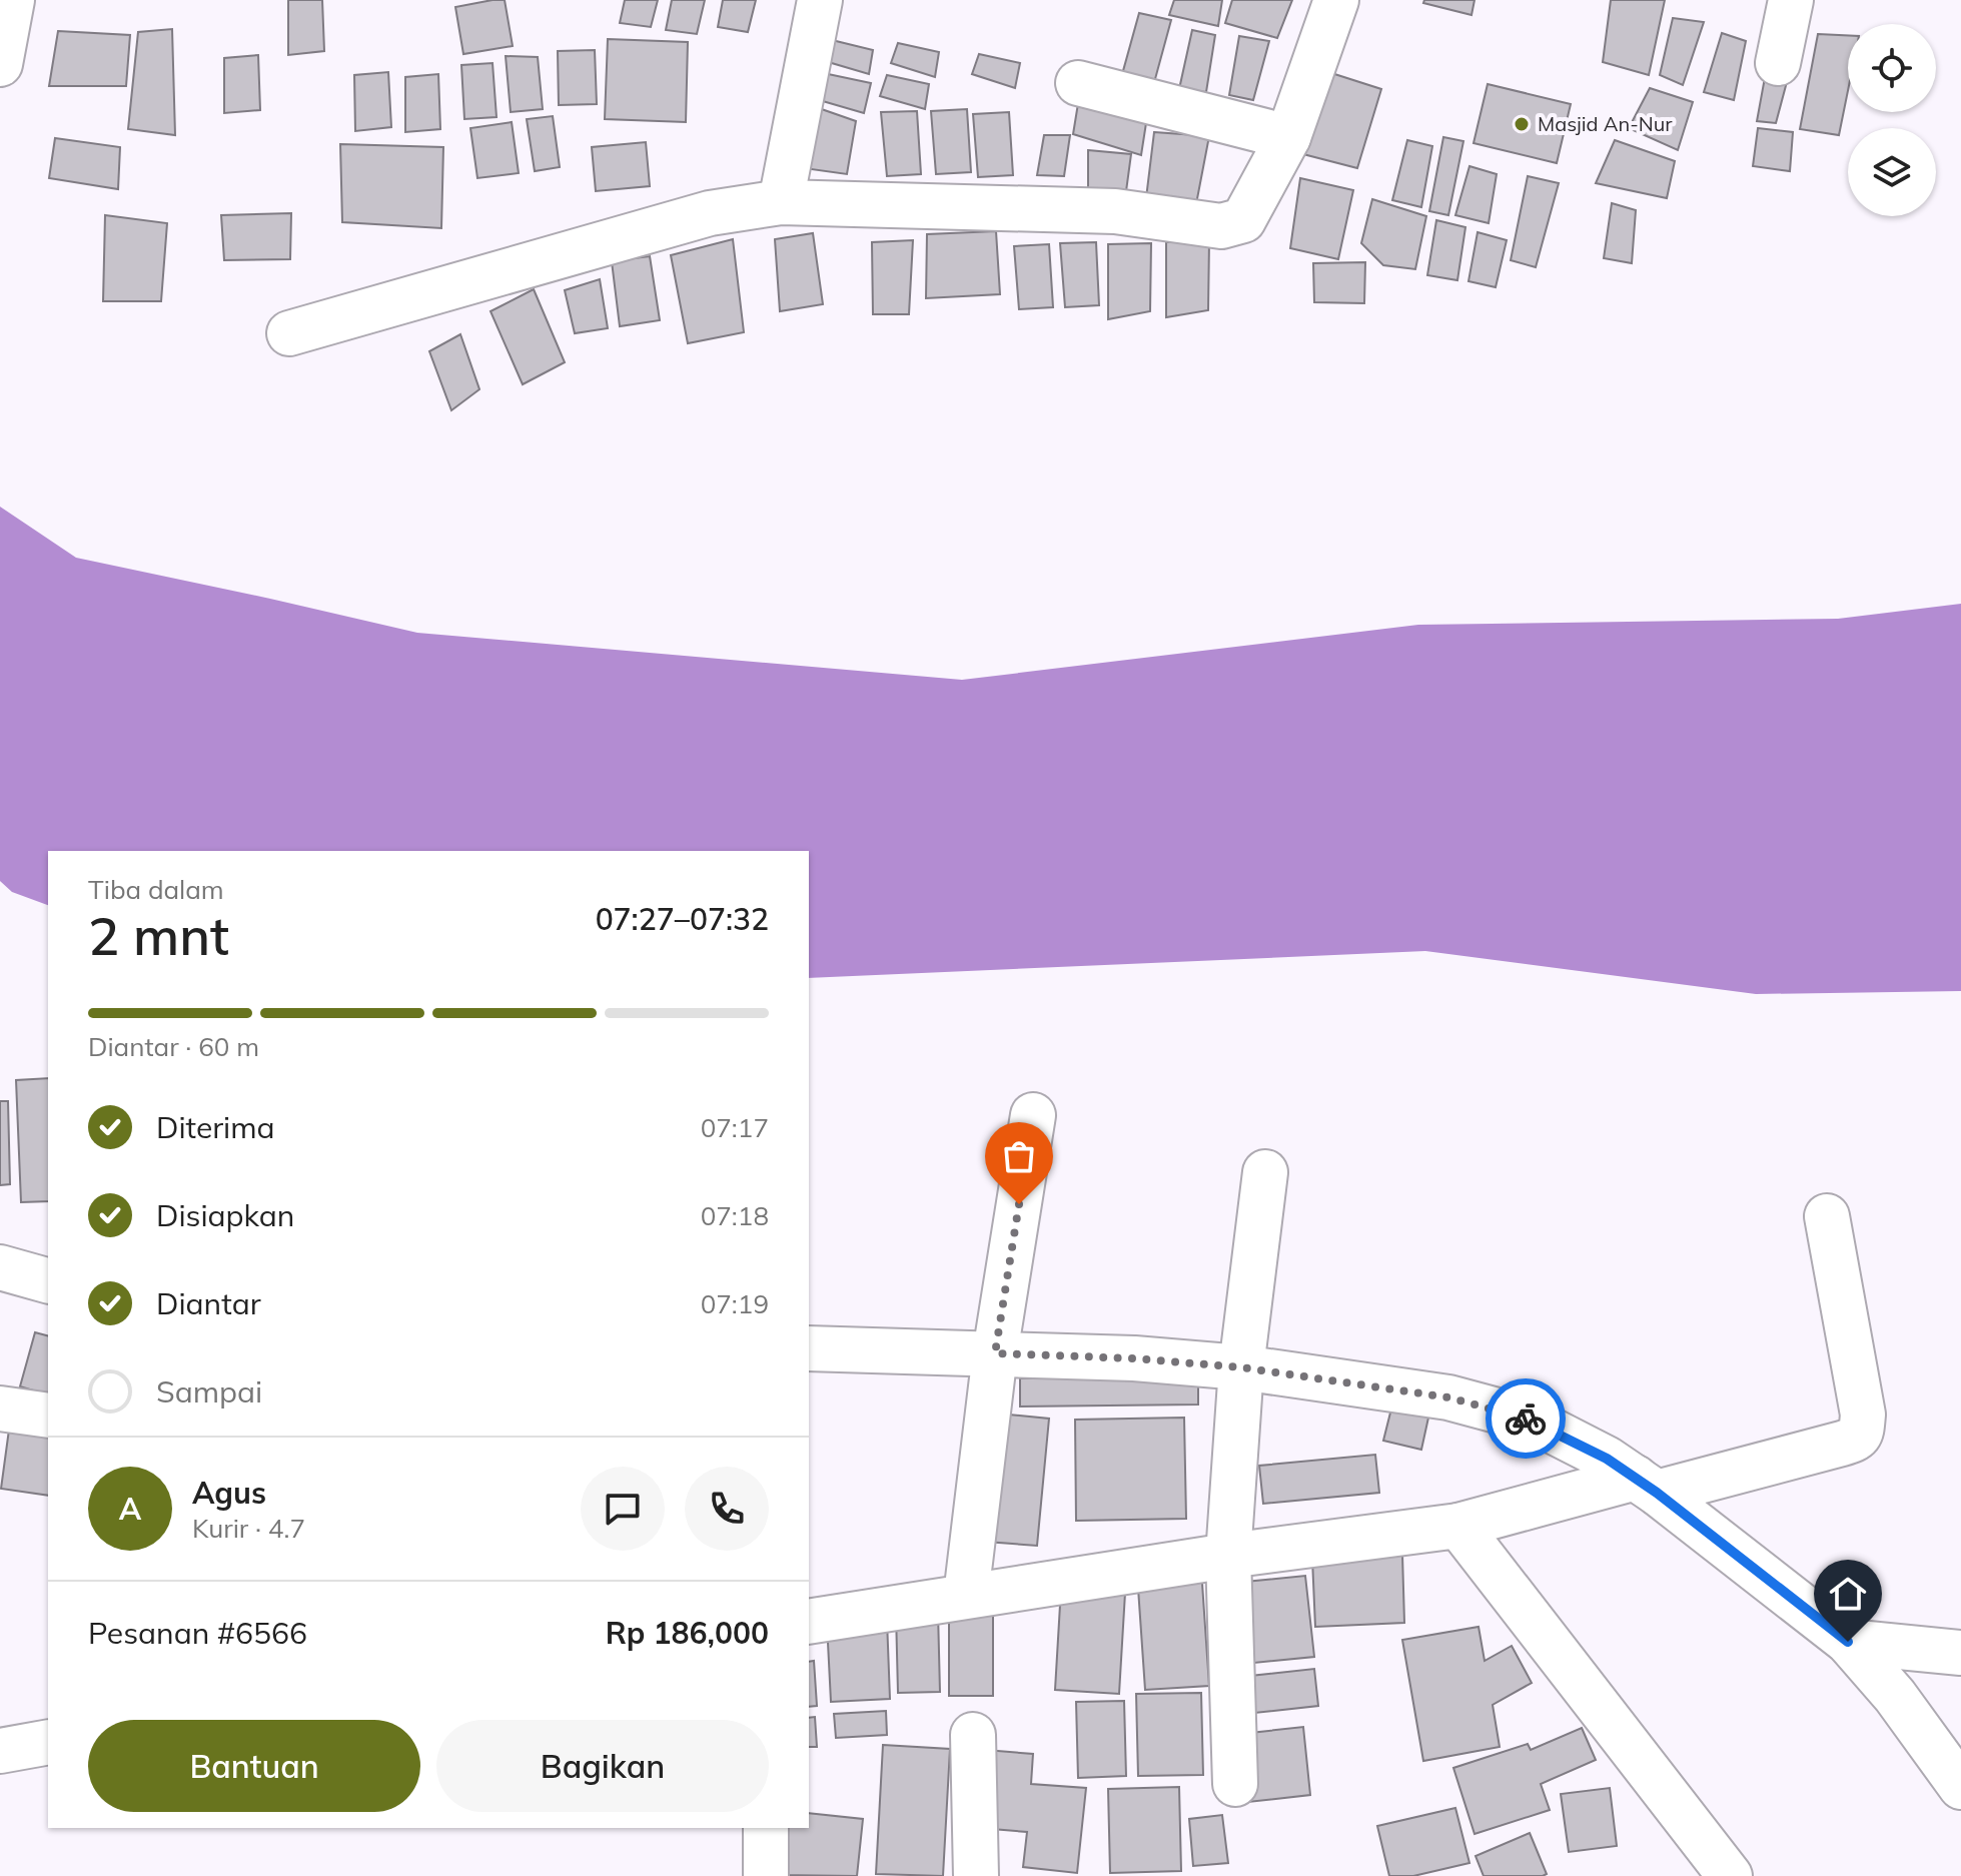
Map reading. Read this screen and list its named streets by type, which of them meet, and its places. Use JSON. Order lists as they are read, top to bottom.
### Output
{
  "places": ["Masjid An-Nur"],
  "page": {
    "heading": ["2 mnt", "Tiba dalam", "07:27–07:32"],
    "panel": [
      "Agus",
      "Kurir · 4.7",
      "Pesanan #6566",
      "Rp 186,000"
    ],
    "bar": "Diantar · 60 m",
    "list": [
      ["Diterima", "07:17"],
      ["Disiapkan", "07:18"],
      ["Diantar", "07:19"],
      "Sampai"
    ],
    "round": "A",
    "buttons": ["Bantuan", "Bagikan"]
  }
}
